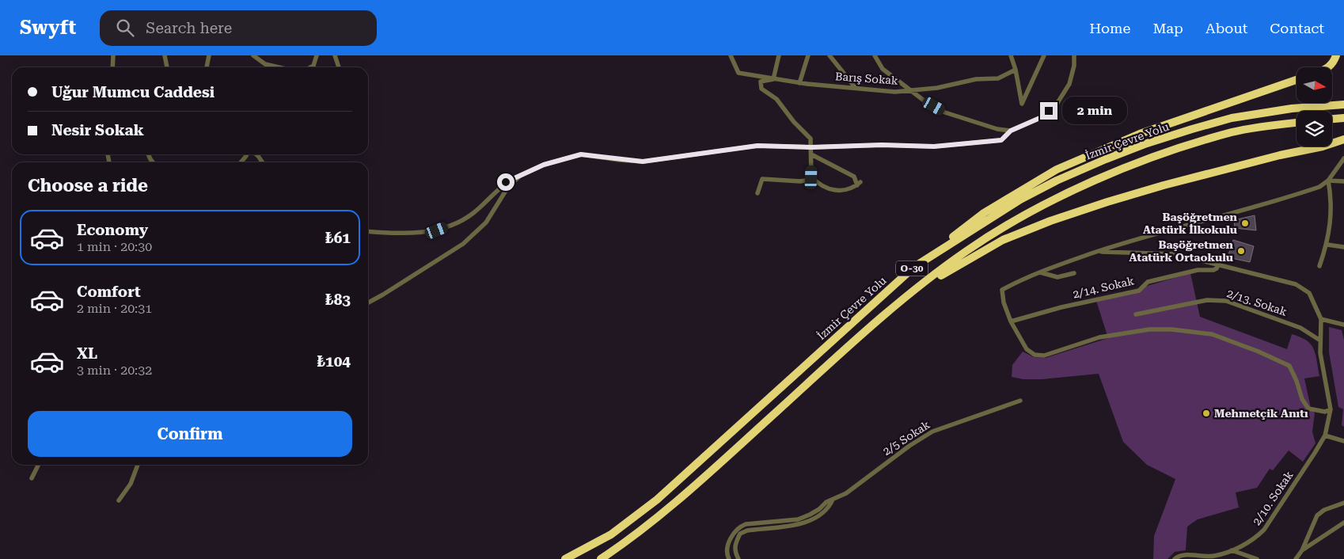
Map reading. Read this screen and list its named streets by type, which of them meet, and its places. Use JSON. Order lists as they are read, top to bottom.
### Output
{
  "streets": {
    "highway": ["İzmir Çevre Yolu", "O-30"],
    "street": [
      "Barış Sokak",
      "2/14. Sokak",
      "2/13. Sokak",
      "2/5 Sokak",
      "2/10. Sokak"
    ]
  },
  "places": ["Başöğretmen Atatürk İlkokulu", "Başöğretmen Atatürk Ortaokulu", "Mehmetçik Anıtı"],
  "north": "right",
  "page": {
    "header": "Swyft",
    "search": "Search here",
    "nav": [
      "Home",
      "Map",
      "About",
      "Contact"
    ],
    "banner": ["Uğur Mumcu Caddesi", "Nesir Sokak"],
    "bubble": "2 min",
    "heading": "Choose a ride",
    "list": [
      {
        "name": "Economy",
        "note": "1 min · 20:30",
        "value": "₺61"
      },
      {
        "name": "Comfort",
        "note": "2 min · 20:31",
        "value": "₺83"
      },
      {
        "name": "XL",
        "note": "3 min · 20:32",
        "value": "₺104"
      }
    ],
    "buttons": "Confirm"
  }
}
